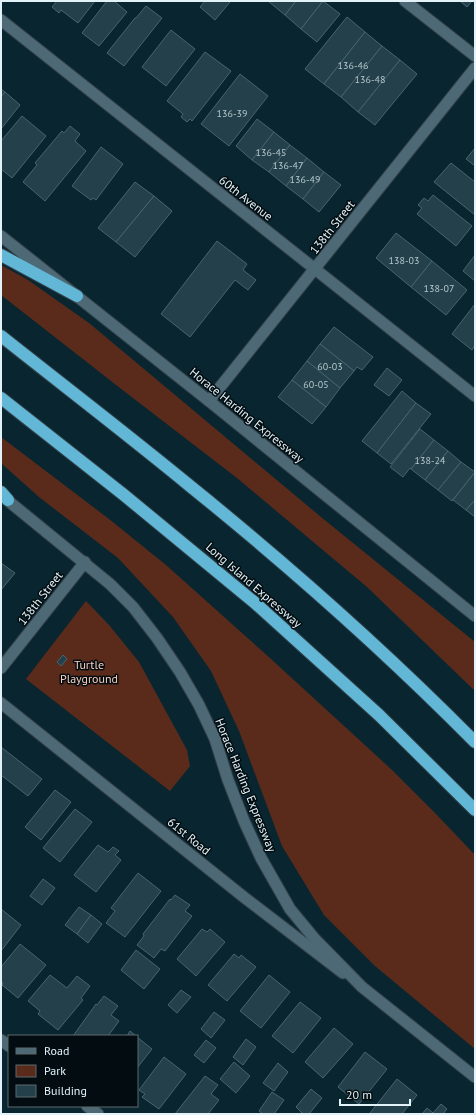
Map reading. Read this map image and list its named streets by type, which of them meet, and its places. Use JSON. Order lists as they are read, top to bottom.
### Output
{
  "streets": {
    "highway": ["Long Island Expressway"],
    "street": [
      "60th Avenue",
      "138th Street",
      "Horace Harding Expressway",
      "61st Road"
    ]
  },
  "crossings": [
    ["60th Avenue", "138th Street"],
    ["138th Street", "Horace Harding Expressway"],
    ["Horace Harding Expressway", "61st Road"]
  ],
  "parks": ["Turtle Playground"],
  "house_numbers": [
    "136-46",
    "136-48",
    "136-39",
    "136-45",
    "136-47",
    "136-49",
    "138-03",
    "138-07",
    "60-03",
    "60-05",
    "138-24"
  ],
  "legend": ["Road", "Park", "Building"],
  "scale_bar": "20 m"
}
